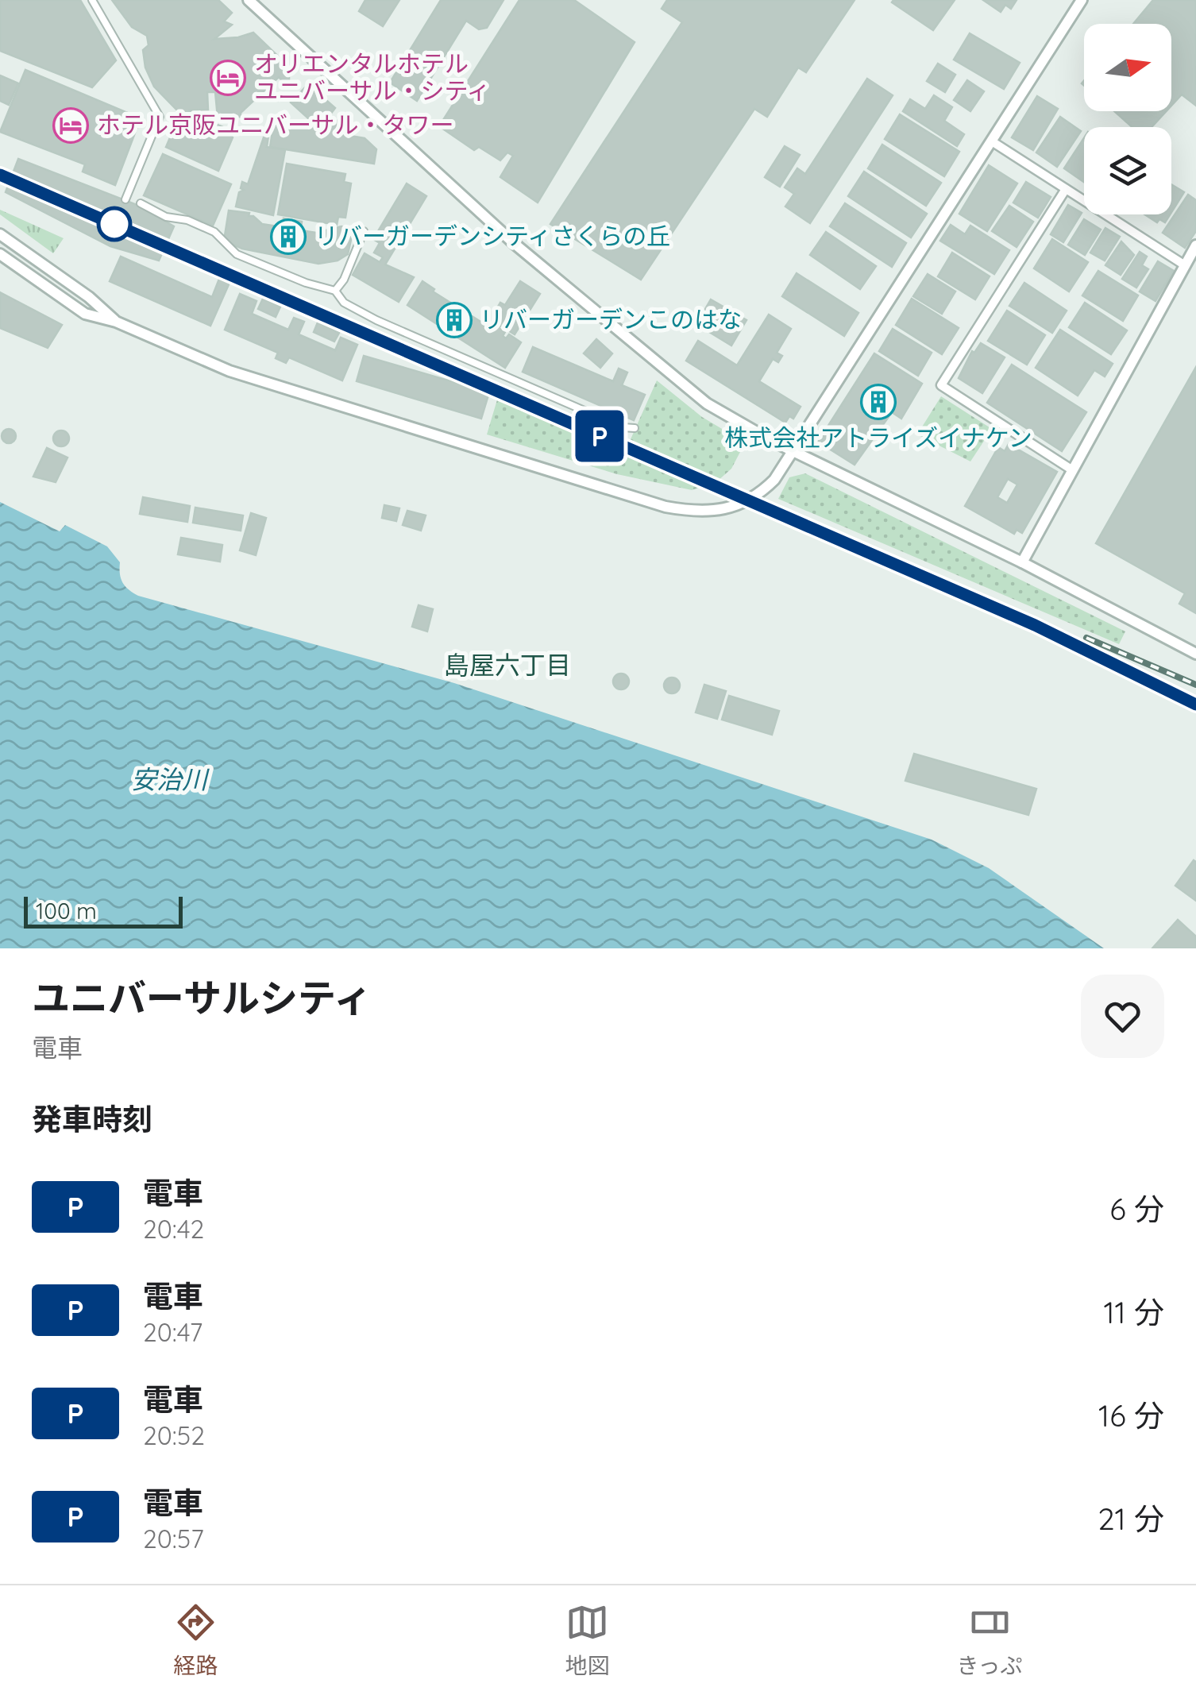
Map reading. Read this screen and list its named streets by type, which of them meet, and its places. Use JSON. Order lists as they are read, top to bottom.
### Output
{
  "districts": ["島屋六丁目"],
  "water": ["安治川"],
  "places": {
    "hotel": ["オリエンタルホテル ユニバーサル・シティ", "ホテル京阪ユニバーサル・タワー"],
    "building": ["リバーガーデンシティさくらの丘", "リバーガーデンこのはな", "株式会社アトライズイナケン"]
  },
  "scale_bar": "100 m",
  "north": "right",
  "page": {
    "on_map": "P",
    "scale": "100 m",
    "heading": [
      ["ユニバーサルシティ", "電車"],
      "発車時刻"
    ],
    "list": [
      {
        "mark": "P",
        "name": "電車",
        "note": "20:42",
        "value": "6 分"
      },
      {
        "mark": "P",
        "name": "電車",
        "note": "20:47",
        "value": "11 分"
      },
      {
        "mark": "P",
        "name": "電車",
        "note": "20:52",
        "value": "16 分"
      },
      {
        "mark": "P",
        "name": "電車",
        "note": "20:57",
        "value": "21 分"
      }
    ],
    "tabs": ["経路", "地図", "きっぷ"]
  }
}
